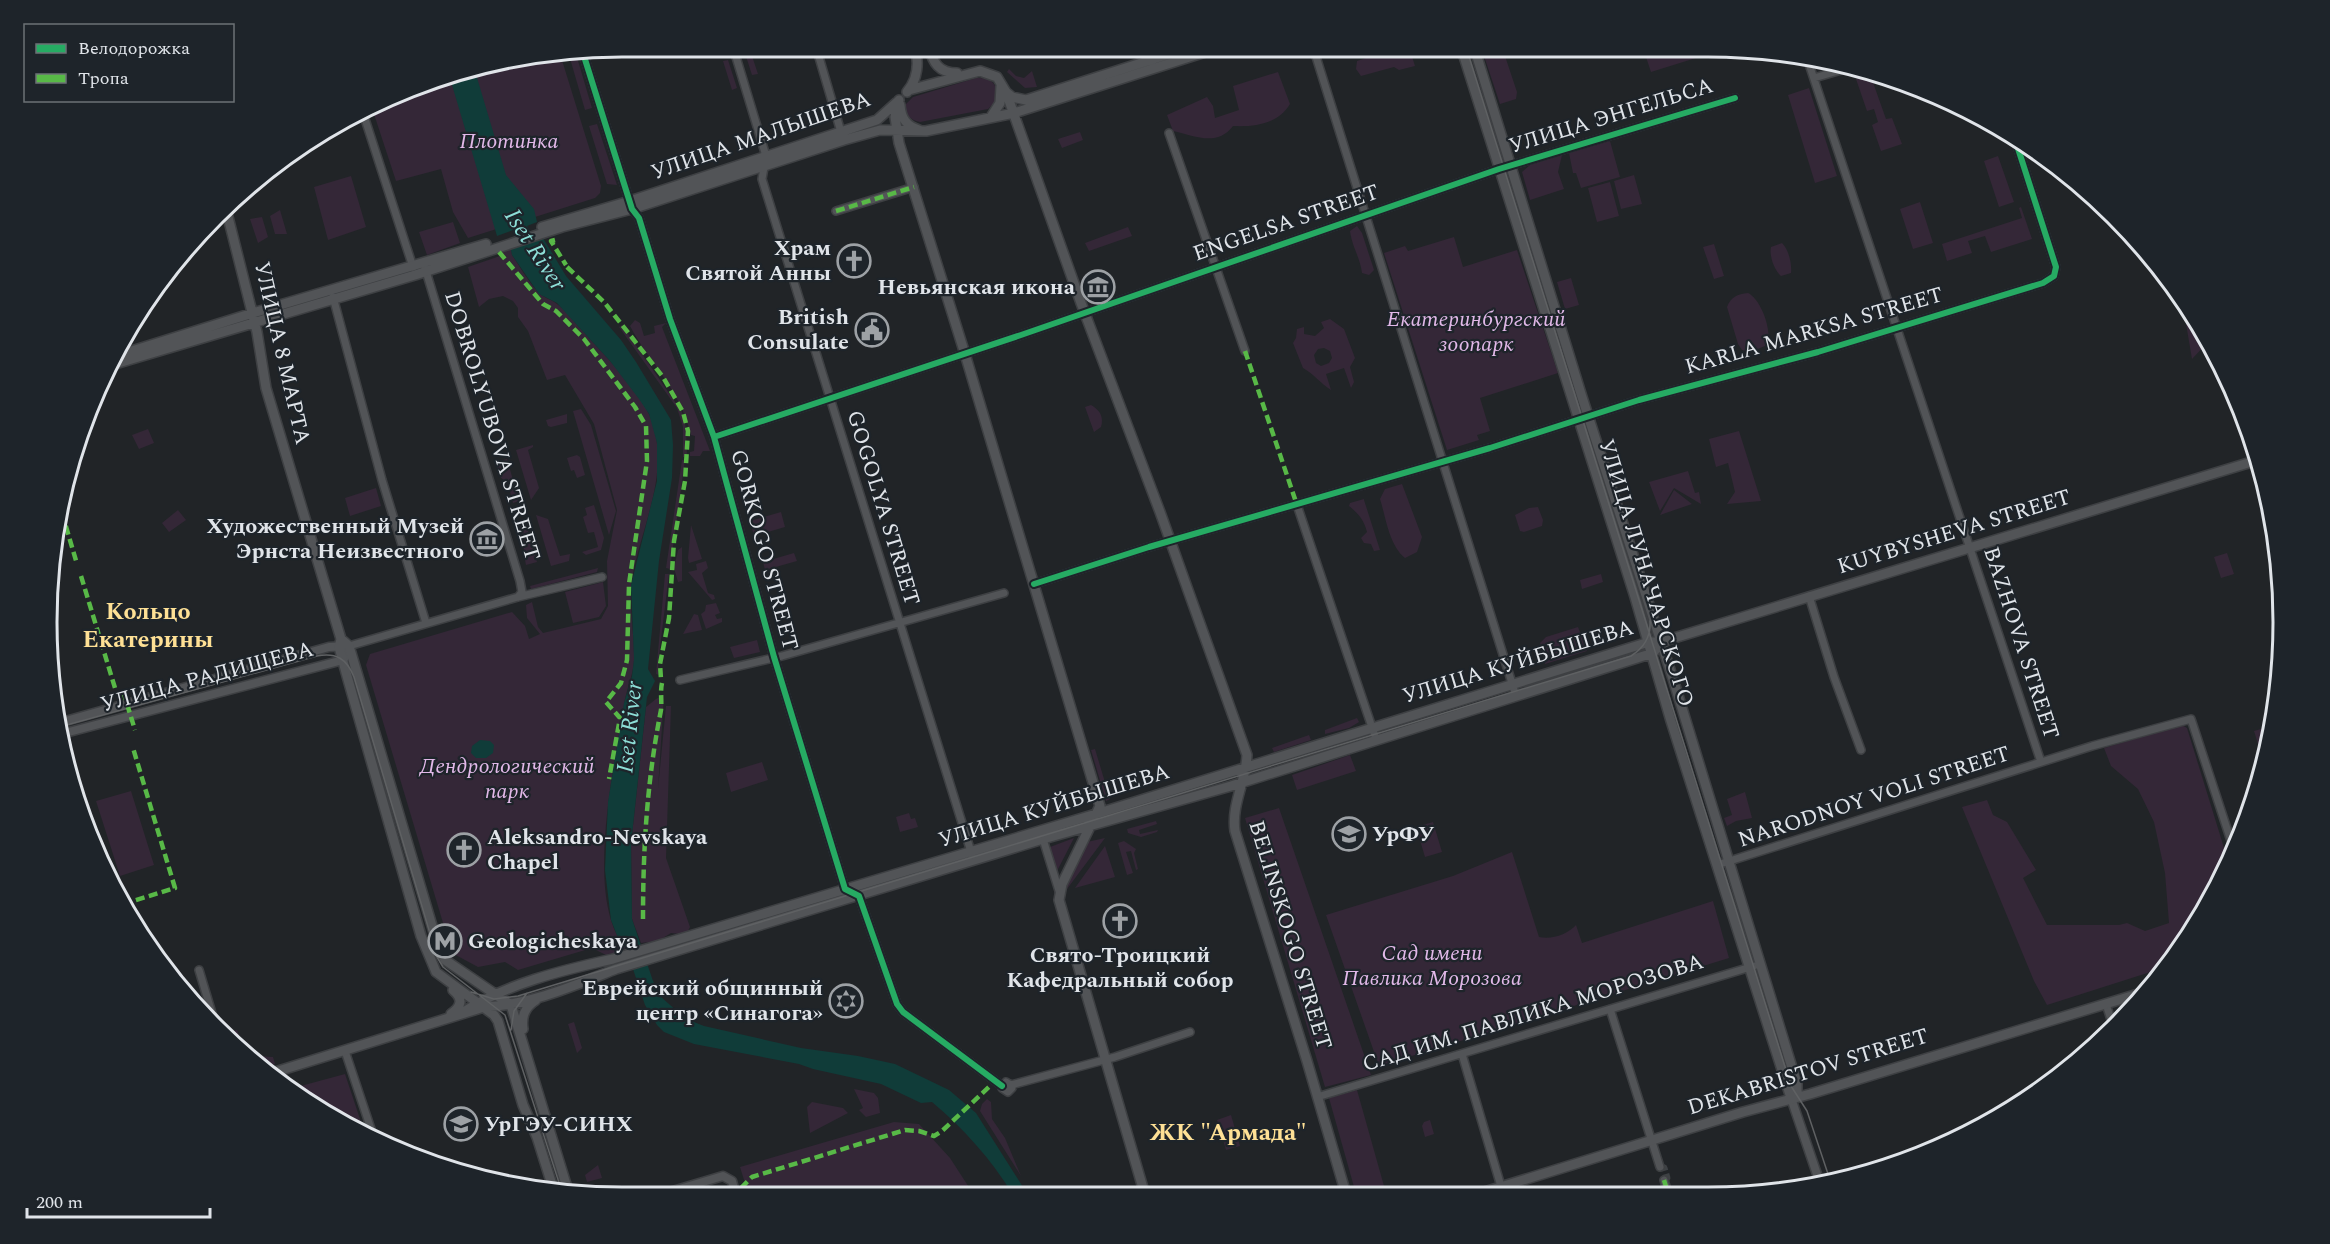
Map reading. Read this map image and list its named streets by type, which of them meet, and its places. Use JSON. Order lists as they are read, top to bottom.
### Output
{
  "streets": {
    "main road": [
      "УЛИЦА МАЛЫШЕВА",
      "УЛИЦА 8 МАРТА",
      "KUYBYSHEVA STREET",
      "УЛИЦА ЛУНАЧАРСКОГО",
      "УЛИЦА КУЙБЫШЕВА",
      "BELINSKOGO STREET",
      "DEKABRISTOV STREET"
    ],
    "street": [
      "УЛИЦА ЭНГЕЛЬСА",
      "ENGELSA STREET",
      "KARLA MARKSA STREET",
      "DOBROLYUBOVA STREET",
      "GOGOLYA STREET",
      "GORKOGO STREET",
      "BAZHOVA STREET",
      "УЛИЦА РАДИЩЕВА",
      "NARODNOY VOLI STREET",
      "САД ИМ. ПАВЛИКА МОРОЗОВА"
    ]
  },
  "crossings": [
    ["УЛИЦА ЭНГЕЛЬСА", "ENGELSA STREET"],
    ["УЛИЦА ЭНГЕЛЬСА", "УЛИЦА ЛУНАЧАРСКОГО"],
    ["УЛИЦА МАЛЫШЕВА", "GOGOLYA STREET"],
    ["УЛИЦА МАЛЫШЕВА", "BELINSKOGO STREET"],
    ["ENGELSA STREET", "УЛИЦА ЛУНАЧАРСКОГО"],
    ["ENGELSA STREET", "BELINSKOGO STREET"],
    ["KARLA MARKSA STREET", "УЛИЦА ЛУНАЧАРСКОГО"],
    ["KARLA MARKSA STREET", "BAZHOVA STREET"],
    ["УЛИЦА 8 МАРТА", "УЛИЦА КУЙБЫШЕВА"],
    ["УЛИЦА 8 МАРТА", "УЛИЦА РАДИЩЕВА"],
    ["DOBROLYUBOVA STREET", "УЛИЦА РАДИЩЕВА"],
    ["GOGOLYA STREET", "УЛИЦА КУЙБЫШЕВА"],
    ["KUYBYSHEVA STREET", "УЛИЦА ЛУНАЧАРСКОГО"],
    ["KUYBYSHEVA STREET", "BAZHOVA STREET"],
    ["KUYBYSHEVA STREET", "УЛИЦА КУЙБЫШЕВА"],
    ["GORKOGO STREET", "УЛИЦА КУЙБЫШЕВА"],
    ["УЛИЦА ЛУНАЧАРСКОГО", "УЛИЦА КУЙБЫШЕВА"],
    ["УЛИЦА ЛУНАЧАРСКОГО", "NARODNOY VOLI STREET"],
    ["УЛИЦА ЛУНАЧАРСКОГО", "САД ИМ. ПАВЛИКА МОРОЗОВА"],
    ["УЛИЦА ЛУНАЧАРСКОГО", "DEKABRISTOV STREET"],
    ["BAZHOVA STREET", "NARODNOY VOLI STREET"],
    ["УЛИЦА КУЙБЫШЕВА", "BELINSKOGO STREET"],
    ["BELINSKOGO STREET", "САД ИМ. ПАВЛИКА МОРОЗОВА"]
  ],
  "districts": ["Кольцо Екатерины", "ЖК \"Армада\""],
  "water": ["Iset River"],
  "parks": [
    "Плотинка",
    "Екатеринбургский зоопарк",
    "Дендрологический парк",
    "Сад имени Павлика Морозова"
  ],
  "places": {
    "church": ["Храм Святой Анны", "Aleksandro-Nevskaya Chapel", "Свято-Троицкий Кафедральный собор"],
    "museum": ["Невьянская икона", "Художественный Музей Эрнста Неизвестного"],
    "public building": ["British Consulate"],
    "school or university": ["УрФУ", "УрГЭУ-СИНХ"],
    "metro station": ["Geologicheskaya"],
    "synagogue": ["Еврейский общинный центр «Синагога»"]
  },
  "legend": ["Велодорожка", "Тропа"],
  "scale_bar": "200 m"
}
